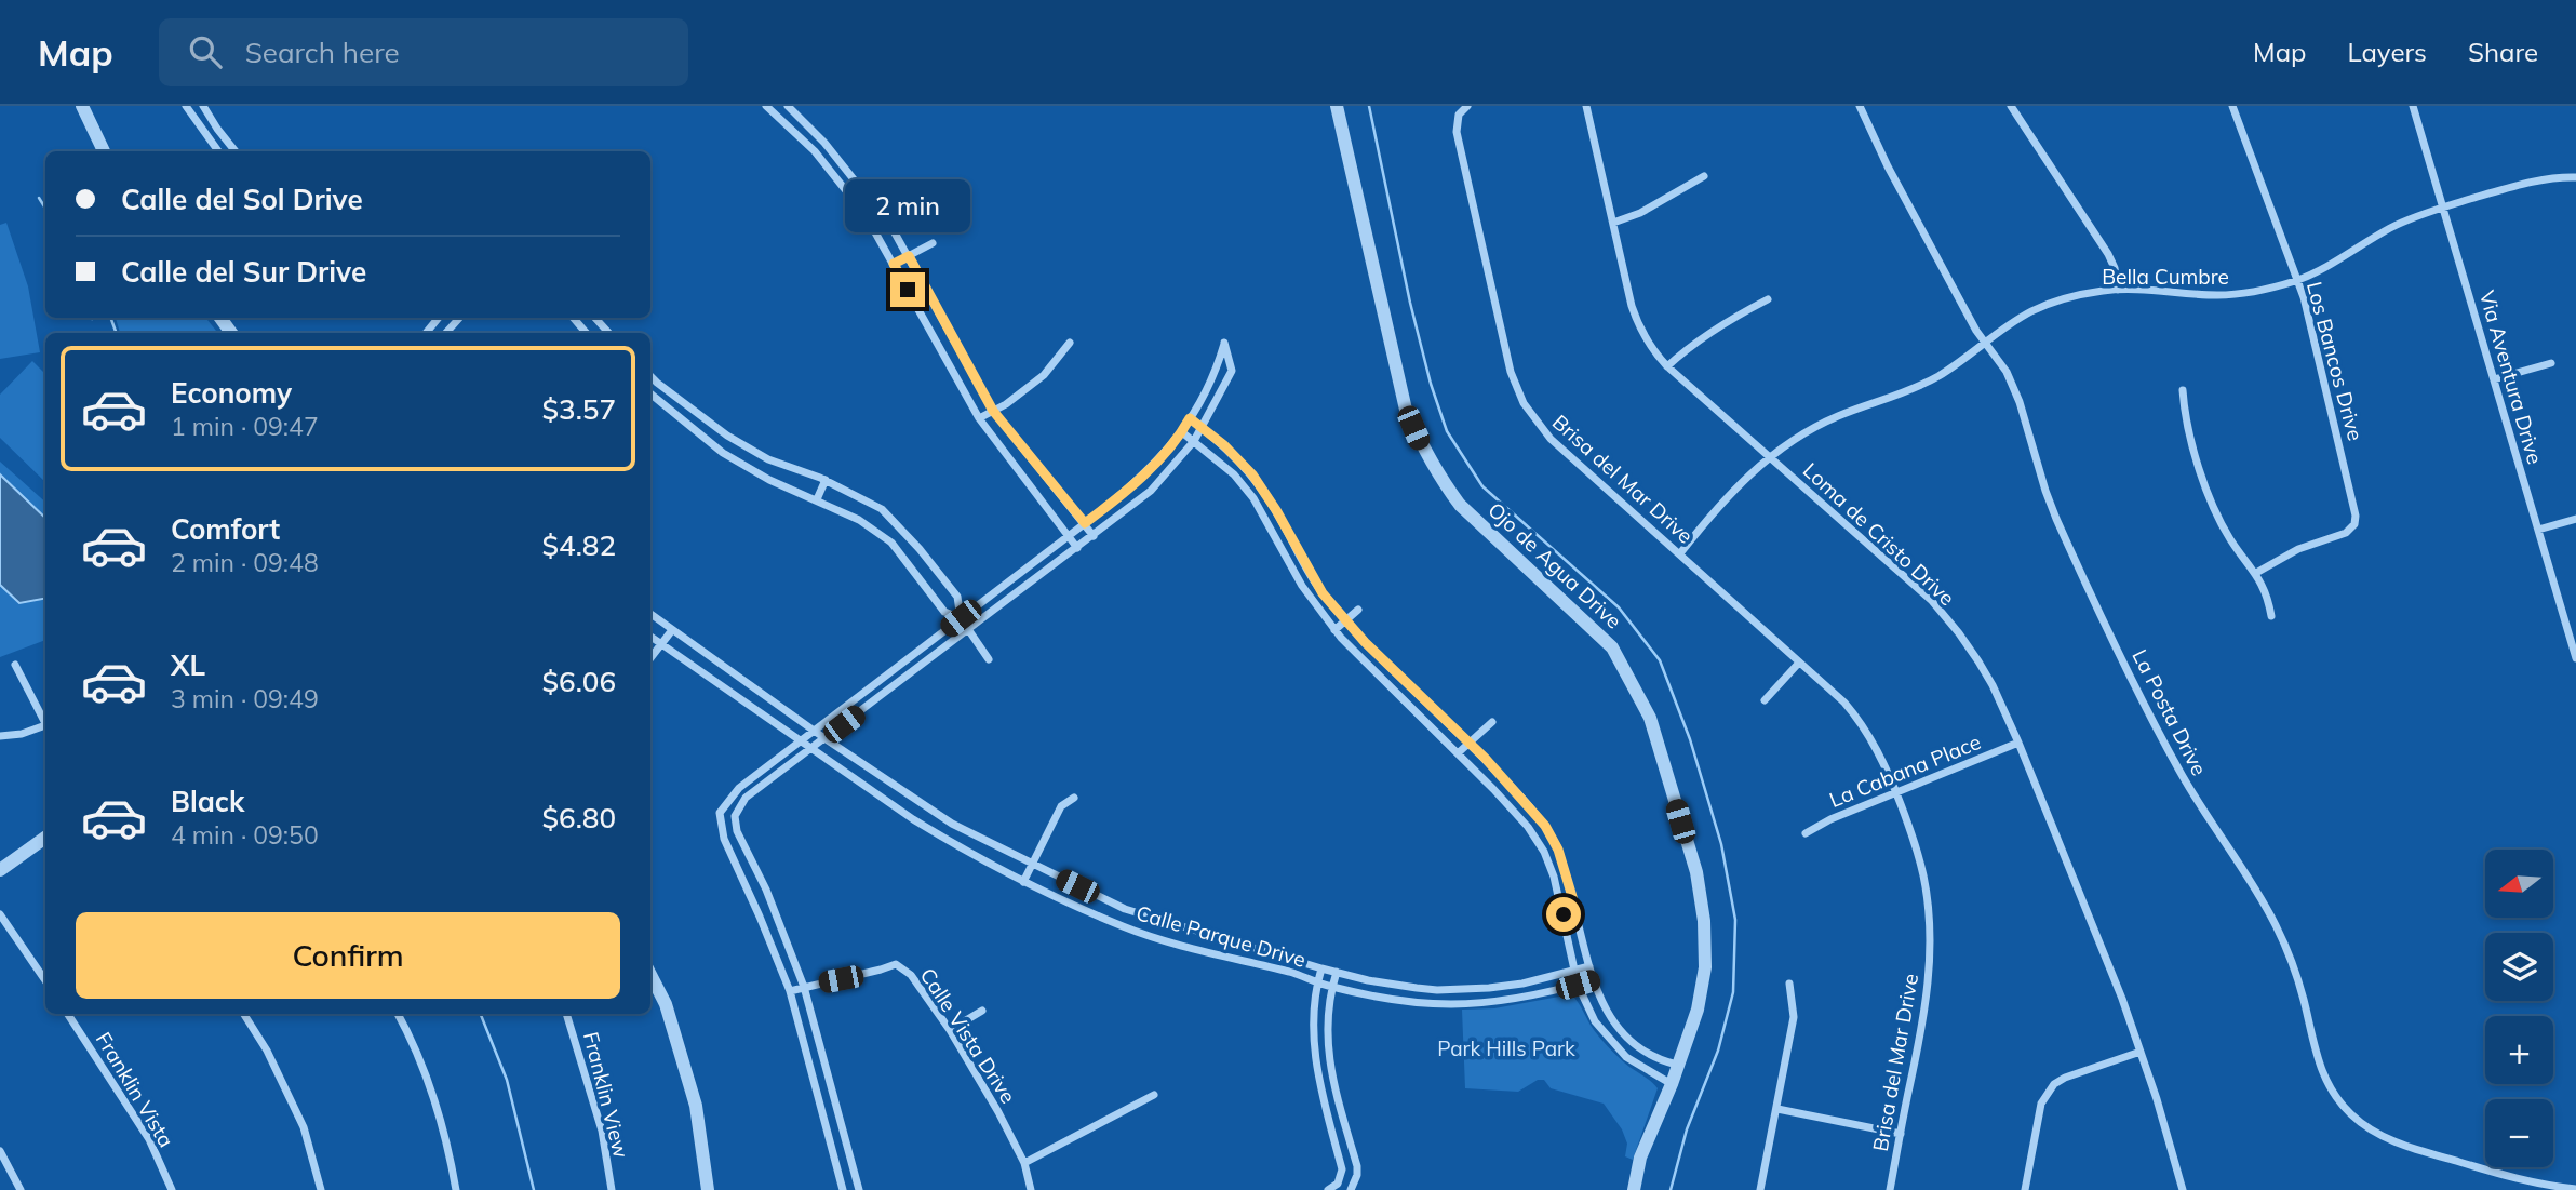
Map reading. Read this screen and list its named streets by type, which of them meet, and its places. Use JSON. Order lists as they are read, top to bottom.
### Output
{
  "streets": {
    "street": [
      "Bella Cumbre",
      "Los Bancos Drive",
      "Via Aventura Drive",
      "Brisa del Mar Drive",
      "Loma de Cristo Drive",
      "Ojo de Agua Drive",
      "La Posta Drive",
      "La Cabana Place",
      "Calle Parque Drive",
      "Calle Vista Drive",
      "Franklin Vista",
      "Franklin View"
    ]
  },
  "crossings": [
    ["Bella Cumbre", "Los Bancos Drive"],
    ["Bella Cumbre", "Via Aventura Drive"],
    ["Bella Cumbre", "Brisa del Mar Drive"],
    ["Bella Cumbre", "Loma de Cristo Drive"],
    ["Bella Cumbre", "La Posta Drive"],
    ["Brisa del Mar Drive", "La Cabana Place"],
    ["Loma de Cristo Drive", "La Cabana Place"]
  ],
  "parks": ["Park Hills Park"],
  "north": "left",
  "page": {
    "header": "Map",
    "search": "Search here",
    "nav": ["Map", "Layers", "Share"],
    "banner": ["Calle del Sol Drive", "Calle del Sur Drive"],
    "bubble": "2 min",
    "list": [
      {
        "name": "Economy",
        "note": "1 min · 09:47",
        "value": "$3.57"
      },
      {
        "name": "Comfort",
        "note": "2 min · 09:48",
        "value": "$4.82"
      },
      {
        "name": "XL",
        "note": "3 min · 09:49",
        "value": "$6.06"
      },
      {
        "name": "Black",
        "note": "4 min · 09:50",
        "value": "$6.80"
      }
    ],
    "map_buttons": ["+", "−"],
    "buttons": "Confirm"
  }
}
